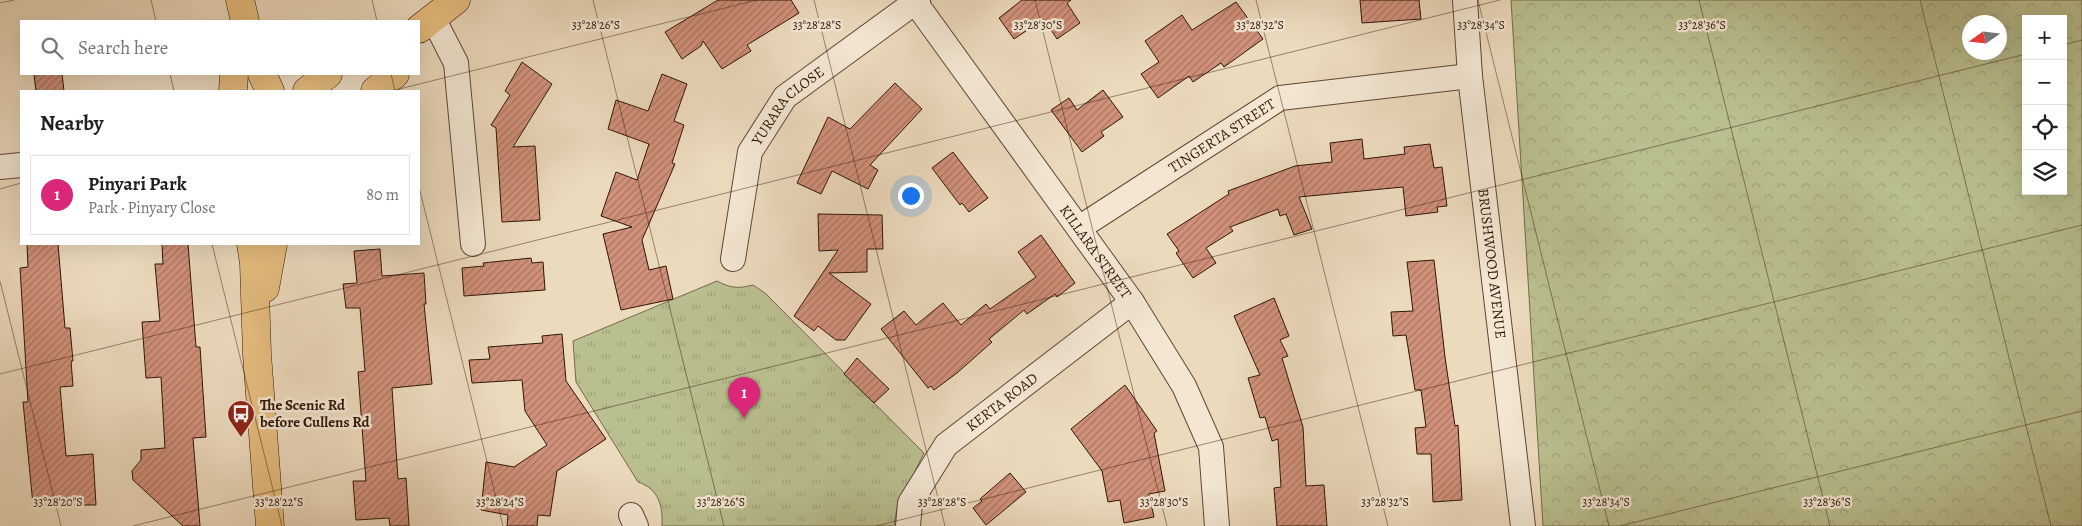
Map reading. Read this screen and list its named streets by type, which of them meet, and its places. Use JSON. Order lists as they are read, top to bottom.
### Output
{
  "streets": {
    "street": [
      "YURARA CLOSE",
      "TINGERTA STREET",
      "KILLARA STREET",
      "BRUSHWOOD AVENUE",
      "KERTA ROAD"
    ]
  },
  "crossings": [
    ["YURARA CLOSE", "KILLARA STREET"],
    ["TINGERTA STREET", "KILLARA STREET"],
    ["TINGERTA STREET", "BRUSHWOOD AVENUE"],
    ["KILLARA STREET", "KERTA ROAD"]
  ],
  "places": {
    "bus stop": ["The Scenic Rd before Cullens Rd"]
  },
  "north": "left",
  "page": {
    "map_buttons": ["+", "−"],
    "search": "Search here",
    "heading": "Nearby",
    "list": [
      {
        "mark": "1",
        "name": "Pinyari Park",
        "note": "Park · Pinyary Close",
        "value": "80 m"
      }
    ],
    "pins": "1"
  },
  "coordinates": [
    "33°28'36\"S",
    "33°28'26\"S",
    "33°28'28\"S",
    "33°28'30\"S",
    "33°28'32\"S",
    "33°28'34\"S",
    "33°28'20\"S",
    "33°28'22\"S",
    "33°28'24\"S"
  ]
}
